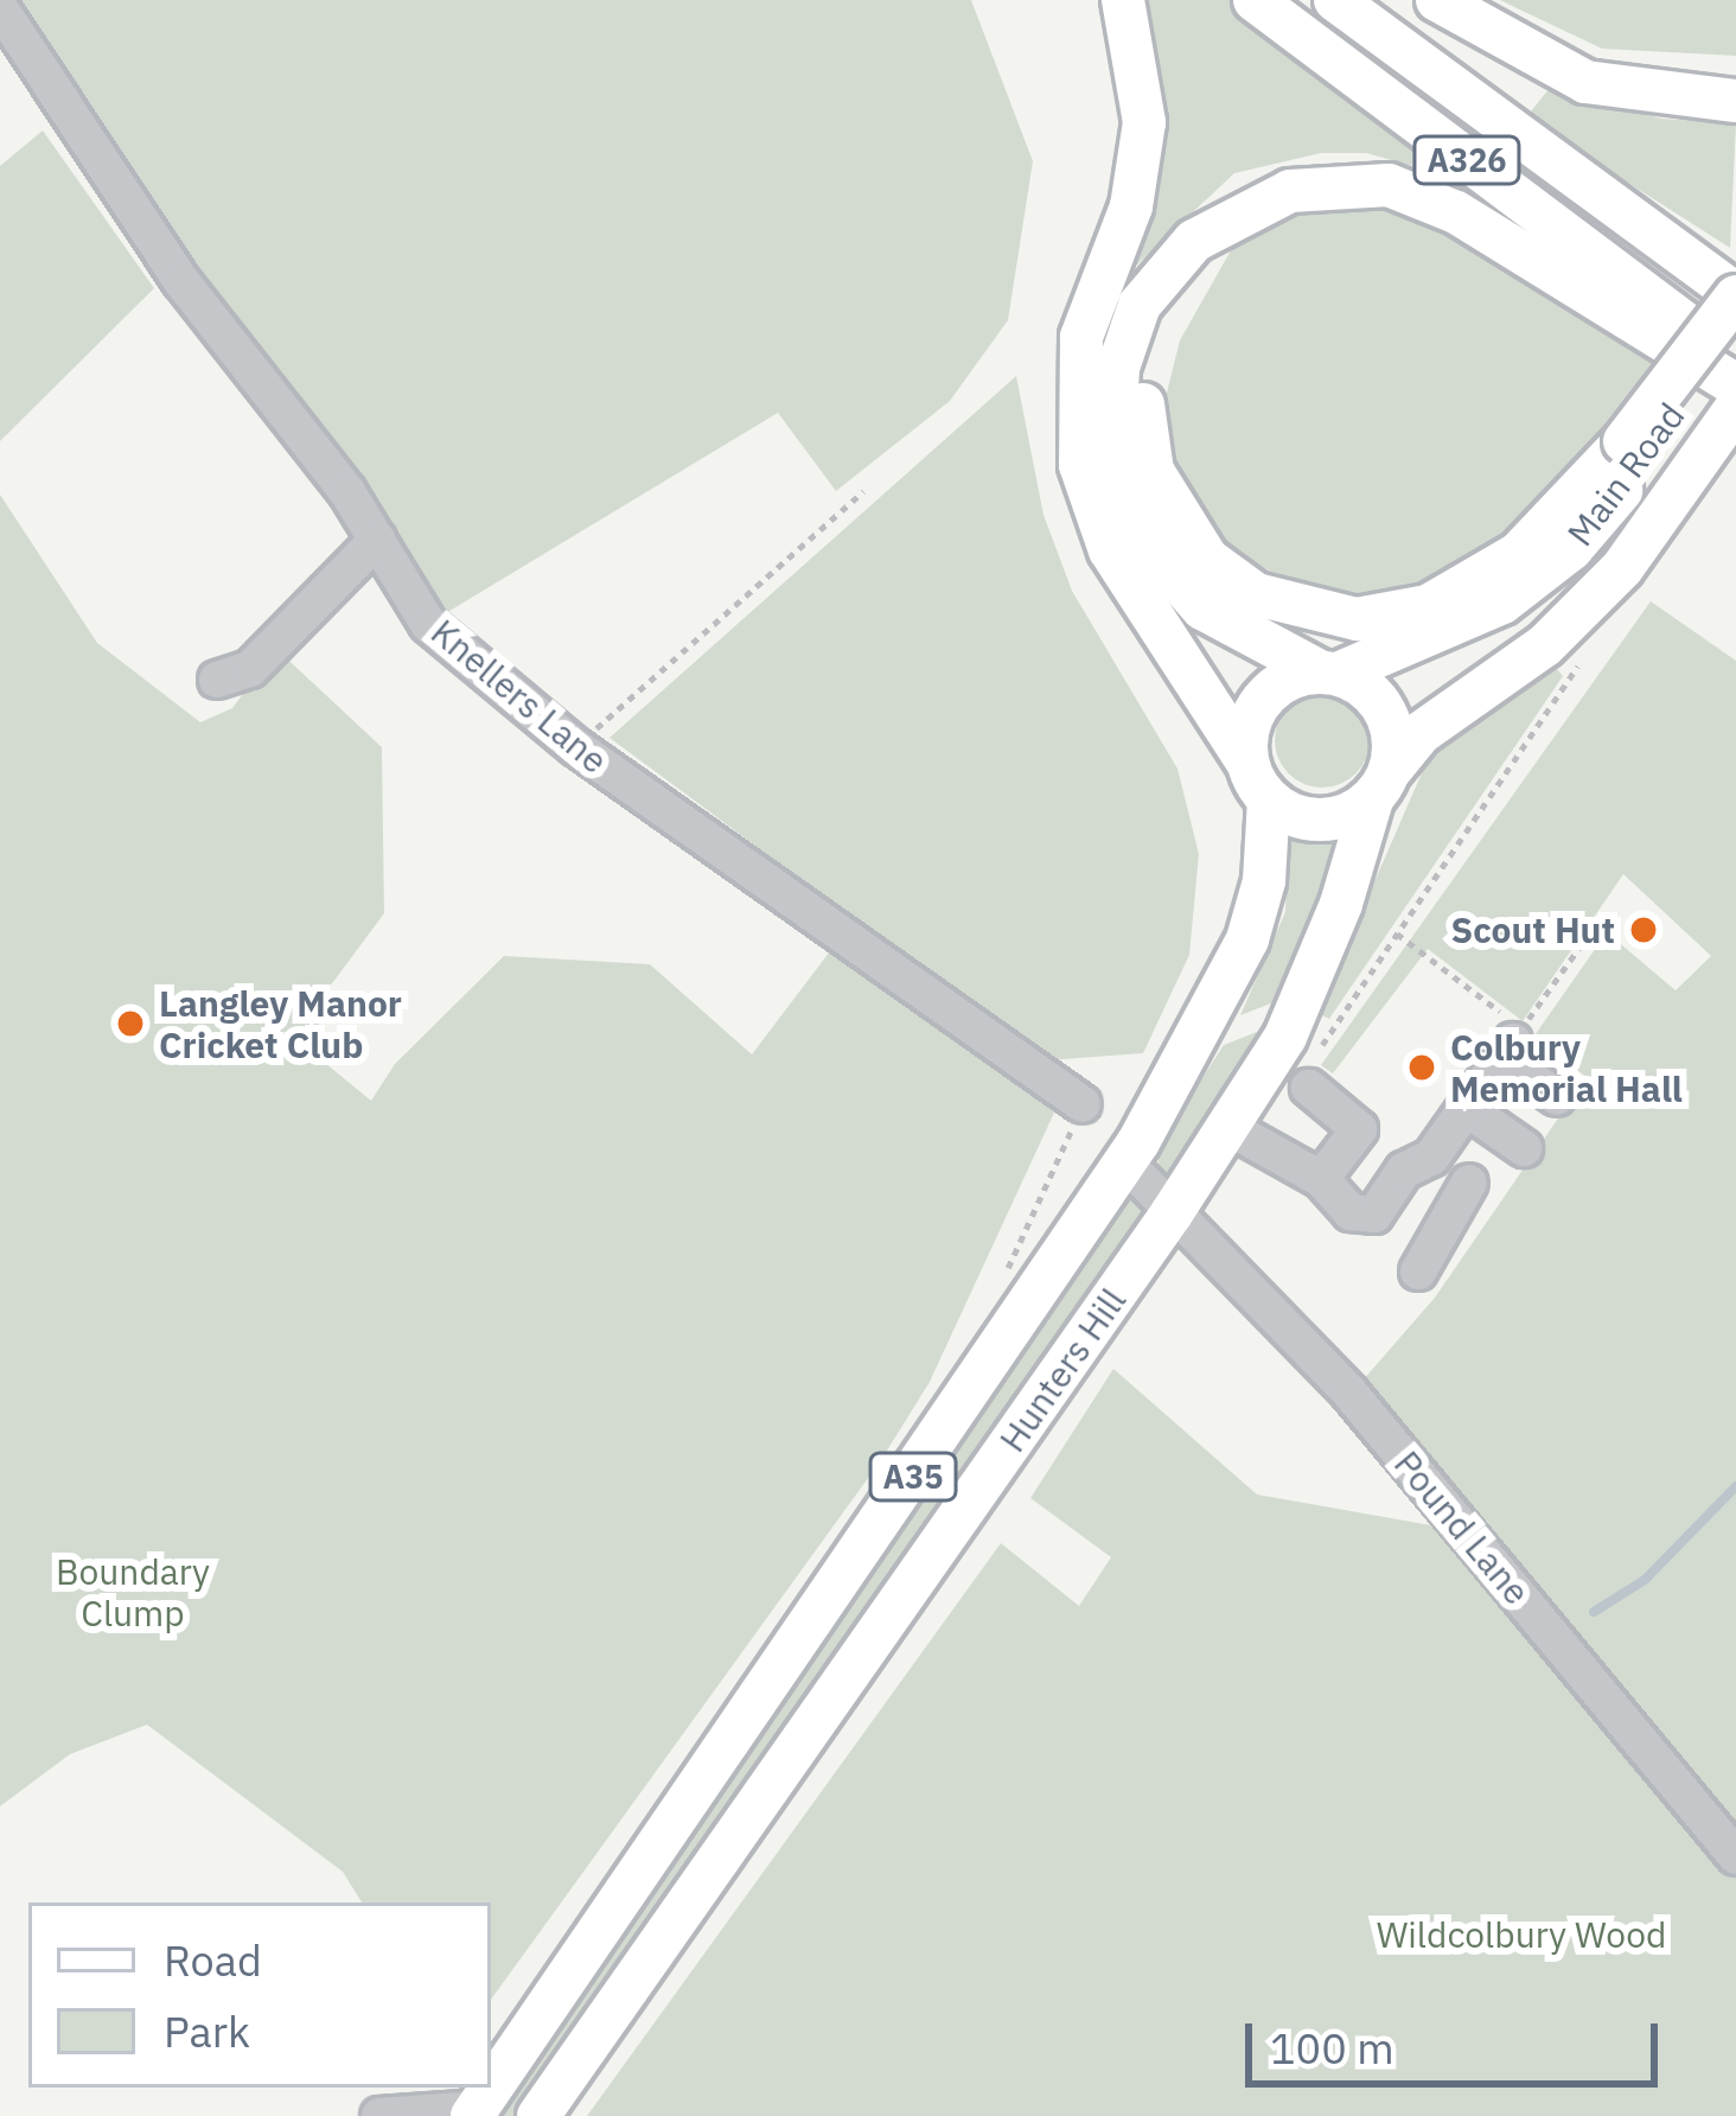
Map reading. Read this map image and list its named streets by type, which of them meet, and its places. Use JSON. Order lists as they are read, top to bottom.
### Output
{
  "streets": {
    "main road": [
      "A326",
      "Main Road",
      "Hunters Hill",
      "A35"
    ],
    "street": ["Knellers Lane", "Pound Lane"]
  },
  "crossings": [
    ["Main Road", "Hunters Hill"],
    ["Hunters Hill", "Pound Lane"]
  ],
  "parks": ["Boundary Clump", "Wildcolbury Wood"],
  "places": ["Scout Hut", "Langley Manor Cricket Club", "Colbury Memorial Hall"],
  "legend": ["Road", "Park"],
  "scale_bar": "100 m"
}
